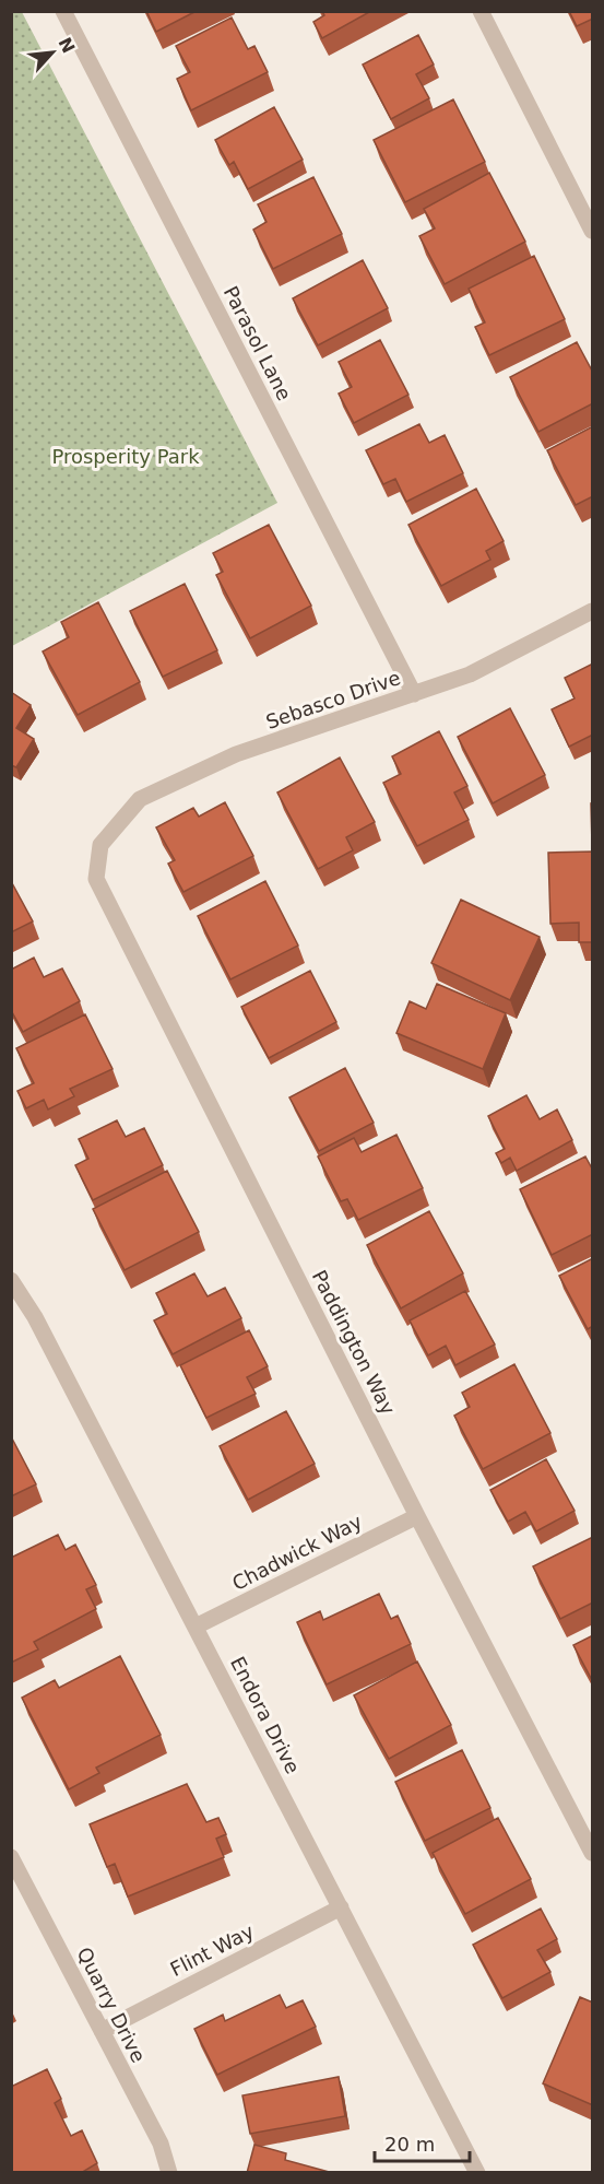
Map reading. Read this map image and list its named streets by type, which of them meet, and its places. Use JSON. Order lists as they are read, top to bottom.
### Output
{
  "streets": {
    "street": [
      "Parasol Lane",
      "Sebasco Drive",
      "Paddington Way",
      "Chadwick Way",
      "Endora Drive",
      "Flint Way",
      "Quarry Drive"
    ]
  },
  "crossings": [
    ["Parasol Lane", "Sebasco Drive"],
    ["Sebasco Drive", "Paddington Way"],
    ["Paddington Way", "Chadwick Way"],
    ["Chadwick Way", "Endora Drive"],
    ["Endora Drive", "Flint Way"],
    ["Flint Way", "Quarry Drive"]
  ],
  "parks": ["Prosperity Park"],
  "scale_bar": "20 m",
  "north": "top right"
}
